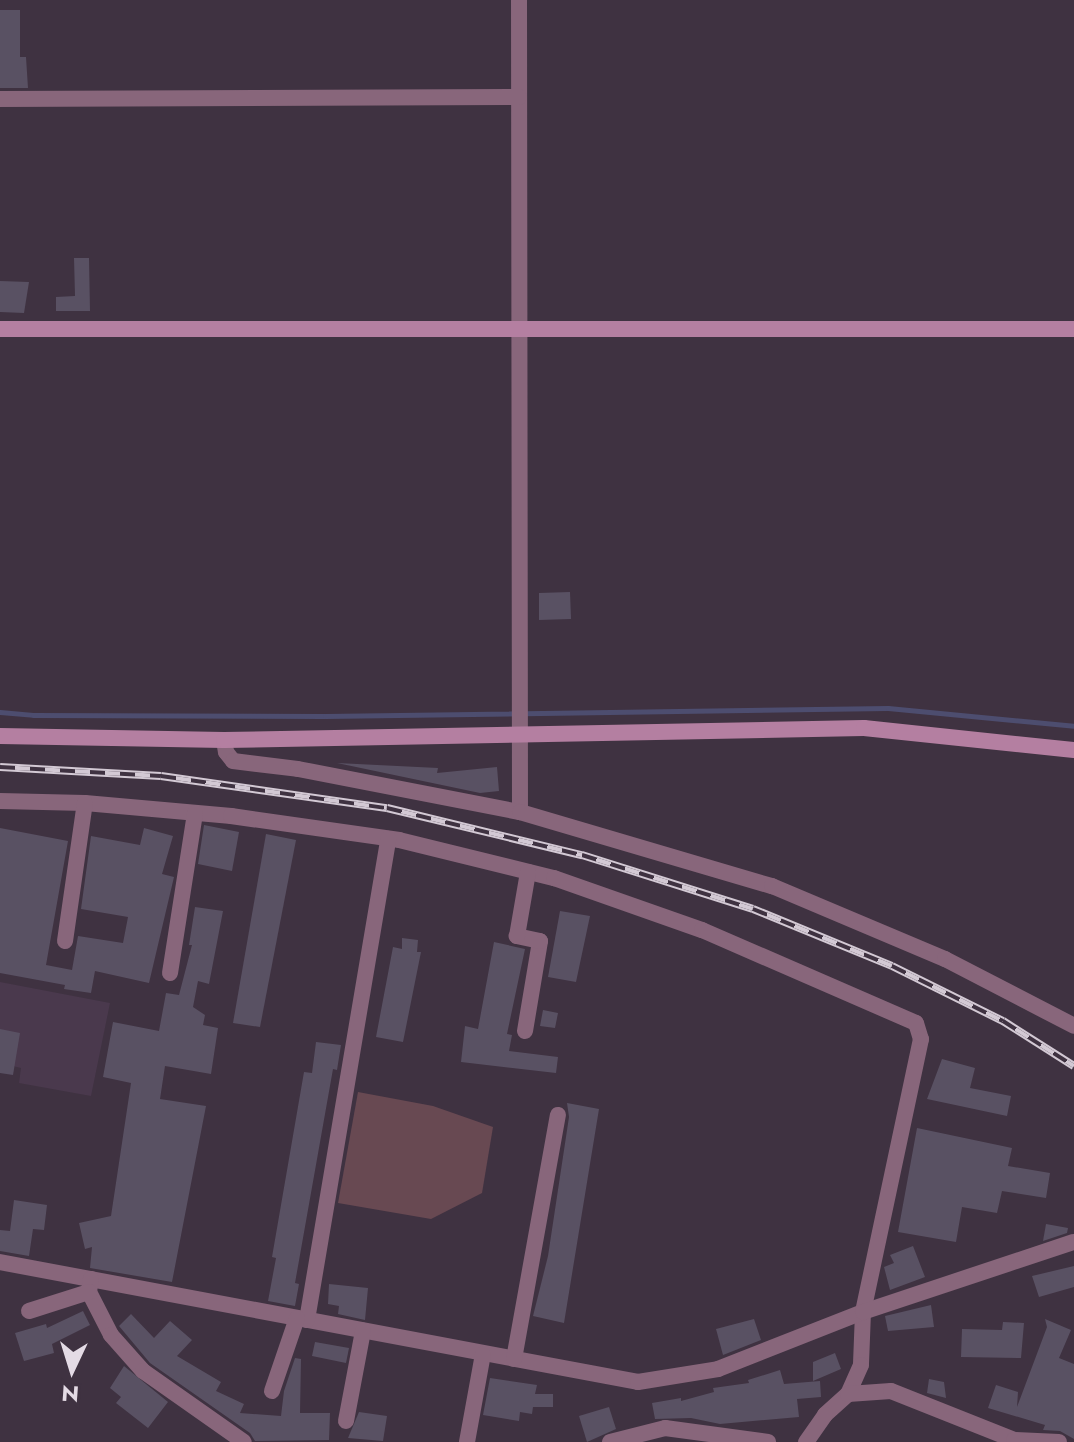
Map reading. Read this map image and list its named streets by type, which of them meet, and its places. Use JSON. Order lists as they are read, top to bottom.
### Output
{
  "north": "bottom"
}
